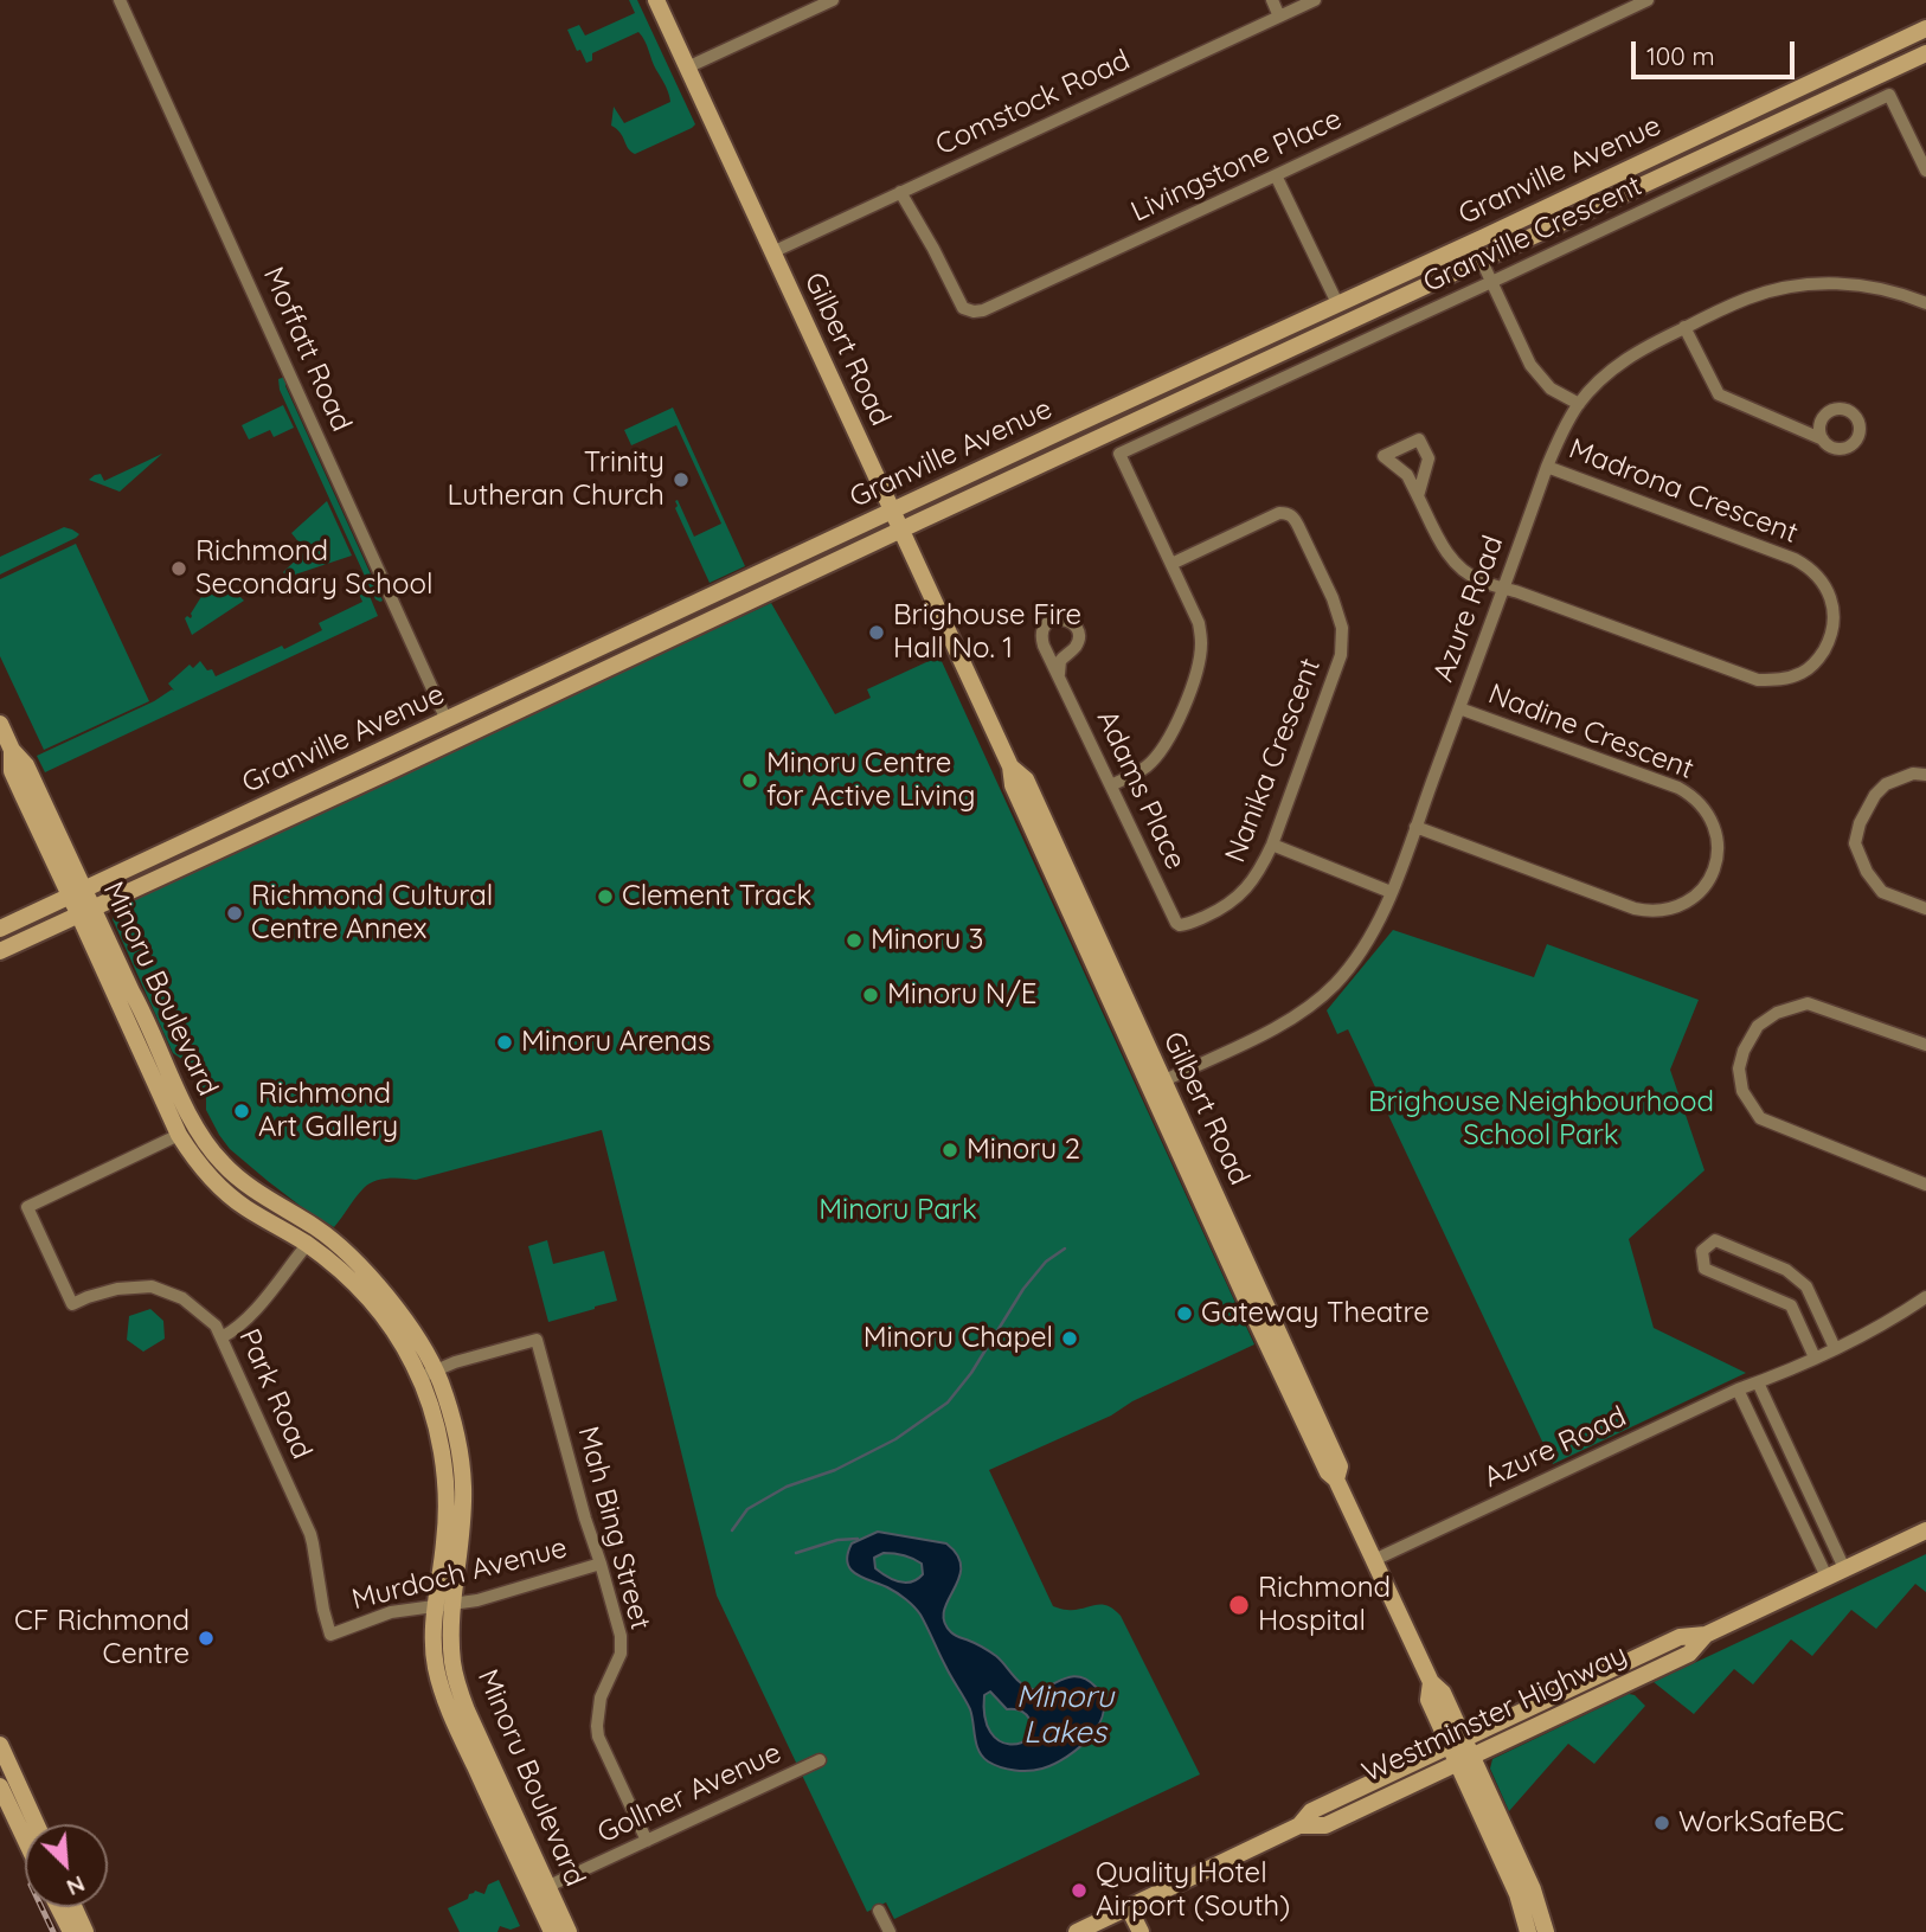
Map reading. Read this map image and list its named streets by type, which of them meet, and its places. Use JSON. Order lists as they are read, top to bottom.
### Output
{
  "streets": {
    "main road": [
      "Granville Avenue",
      "Gilbert Road",
      "Minoru Boulevard",
      "Westminster Highway"
    ],
    "street": [
      "Comstock Road",
      "Livingstone Place",
      "Granville Crescent",
      "Moffatt Road",
      "Madrona Crescent",
      "Azure Road",
      "Nadine Crescent",
      "Nanika Crescent",
      "Adams Place",
      "Park Road",
      "Mah Bing Street",
      "Murdoch Avenue",
      "Gollner Avenue"
    ]
  },
  "crossings": [
    ["Comstock Road", "Livingstone Place"],
    ["Comstock Road", "Gilbert Road"],
    ["Granville Avenue", "Moffatt Road"],
    ["Granville Avenue", "Gilbert Road"],
    ["Granville Avenue", "Minoru Boulevard"],
    ["Granville Crescent", "Nanika Crescent"],
    ["Gilbert Road", "Azure Road"],
    ["Gilbert Road", "Westminster Highway"],
    ["Madrona Crescent", "Azure Road"],
    ["Azure Road", "Nadine Crescent"],
    ["Nanika Crescent", "Adams Place"],
    ["Minoru Boulevard", "Park Road"],
    ["Minoru Boulevard", "Mah Bing Street"],
    ["Minoru Boulevard", "Murdoch Avenue"],
    ["Minoru Boulevard", "Gollner Avenue"],
    ["Park Road", "Murdoch Avenue"],
    ["Mah Bing Street", "Murdoch Avenue"],
    ["Mah Bing Street", "Gollner Avenue"]
  ],
  "water": ["Minoru Lakes"],
  "parks": ["Brighouse Neighbourhood School Park", "Minoru Park"],
  "places": [
    "Trinity Lutheran Church",
    "Richmond Secondary School",
    "Brighouse Fire Hall No. 1",
    "Minoru Centre for Active Living",
    "Clement Track",
    "Richmond Cultural Centre Annex",
    "Minoru 3",
    "Minoru N/E",
    "Minoru Arenas",
    "Richmond Art Gallery",
    "Minoru 2",
    "Gateway Theatre",
    "Minoru Chapel",
    "Richmond Hospital",
    "CF Richmond Centre",
    "WorkSafeBC",
    "Quality Hotel Airport (South)"
  ],
  "scale_bar": "100 m",
  "north": "bottom right"
}
